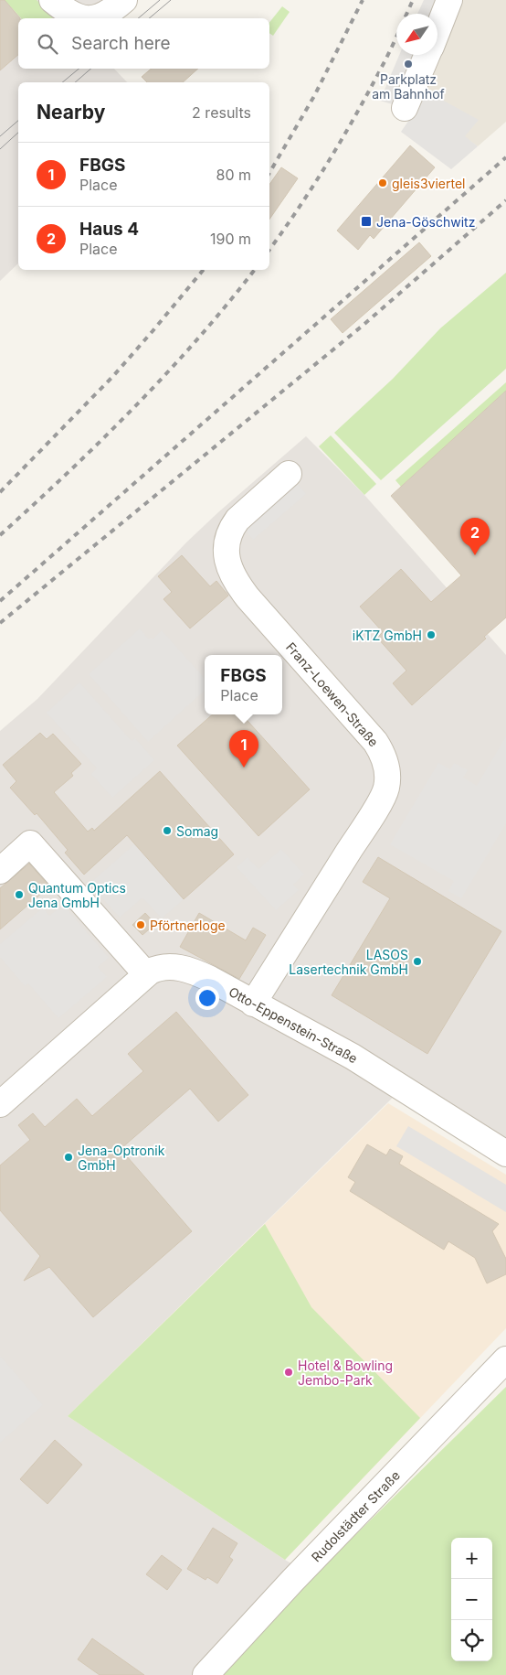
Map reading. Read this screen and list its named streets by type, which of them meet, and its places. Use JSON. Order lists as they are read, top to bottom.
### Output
{
  "streets": {
    "street": ["Franz-Loewen-Straße", "Otto-Eppenstein-Straße", "Rudolstädter Straße"]
  },
  "crossings": [
    ["Franz-Loewen-Straße", "Otto-Eppenstein-Straße"]
  ],
  "places": {
    "other": [
      "Parkplatz am Bahnhof",
      "gleis3viertel",
      "iKTZ GmbH",
      "Somag",
      "Quantum Optics Jena GmbH",
      "Pförtnerloge",
      "LASOS Lasertechnik GmbH",
      "Jena-Optronik GmbH",
      "Hotel & Bowling Jembo-Park"
    ],
    "transit": ["Jena-Göschwitz"]
  },
  "north": "bottom left",
  "page": {
    "search": "Search here",
    "heading": ["Nearby", "2 results"],
    "list": [
      {
        "mark": "1",
        "name": "FBGS",
        "note": "Place",
        "value": "80 m"
      },
      {
        "mark": "2",
        "name": "Haus 4",
        "note": "Place",
        "value": "190 m"
      }
    ],
    "pins": ["2", "1"],
    "popup": ["FBGS", "Place"],
    "map_buttons": ["+", "−"]
  }
}
